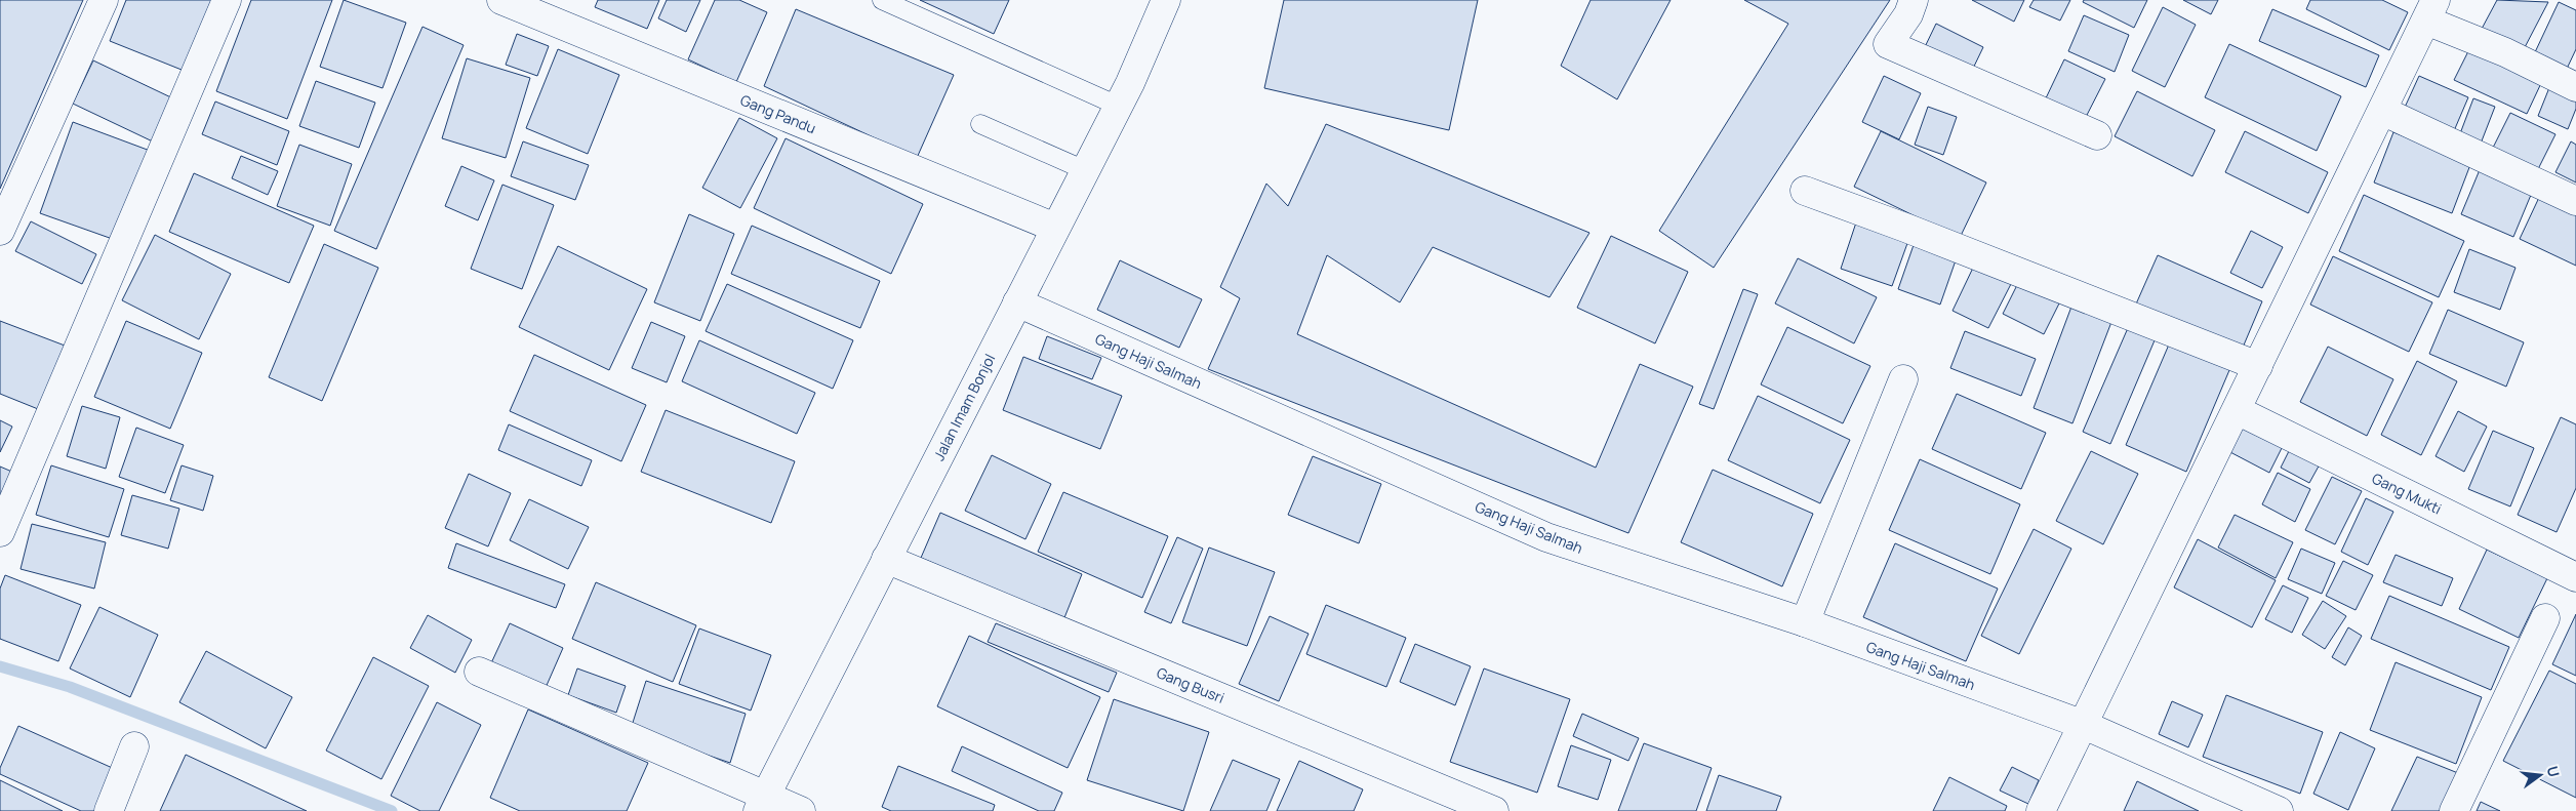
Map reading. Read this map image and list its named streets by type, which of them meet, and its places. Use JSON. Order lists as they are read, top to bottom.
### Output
{
  "streets": {
    "street": [
      "Gang Pandu",
      "Gang Haji Salmah",
      "Jalan Imam Bonjol",
      "Gang Mukti",
      "Gang Busri"
    ]
  },
  "crossings": [
    ["Gang Pandu", "Jalan Imam Bonjol"],
    ["Gang Haji Salmah", "Jalan Imam Bonjol"],
    ["Jalan Imam Bonjol", "Gang Busri"]
  ],
  "north": "right"
}
